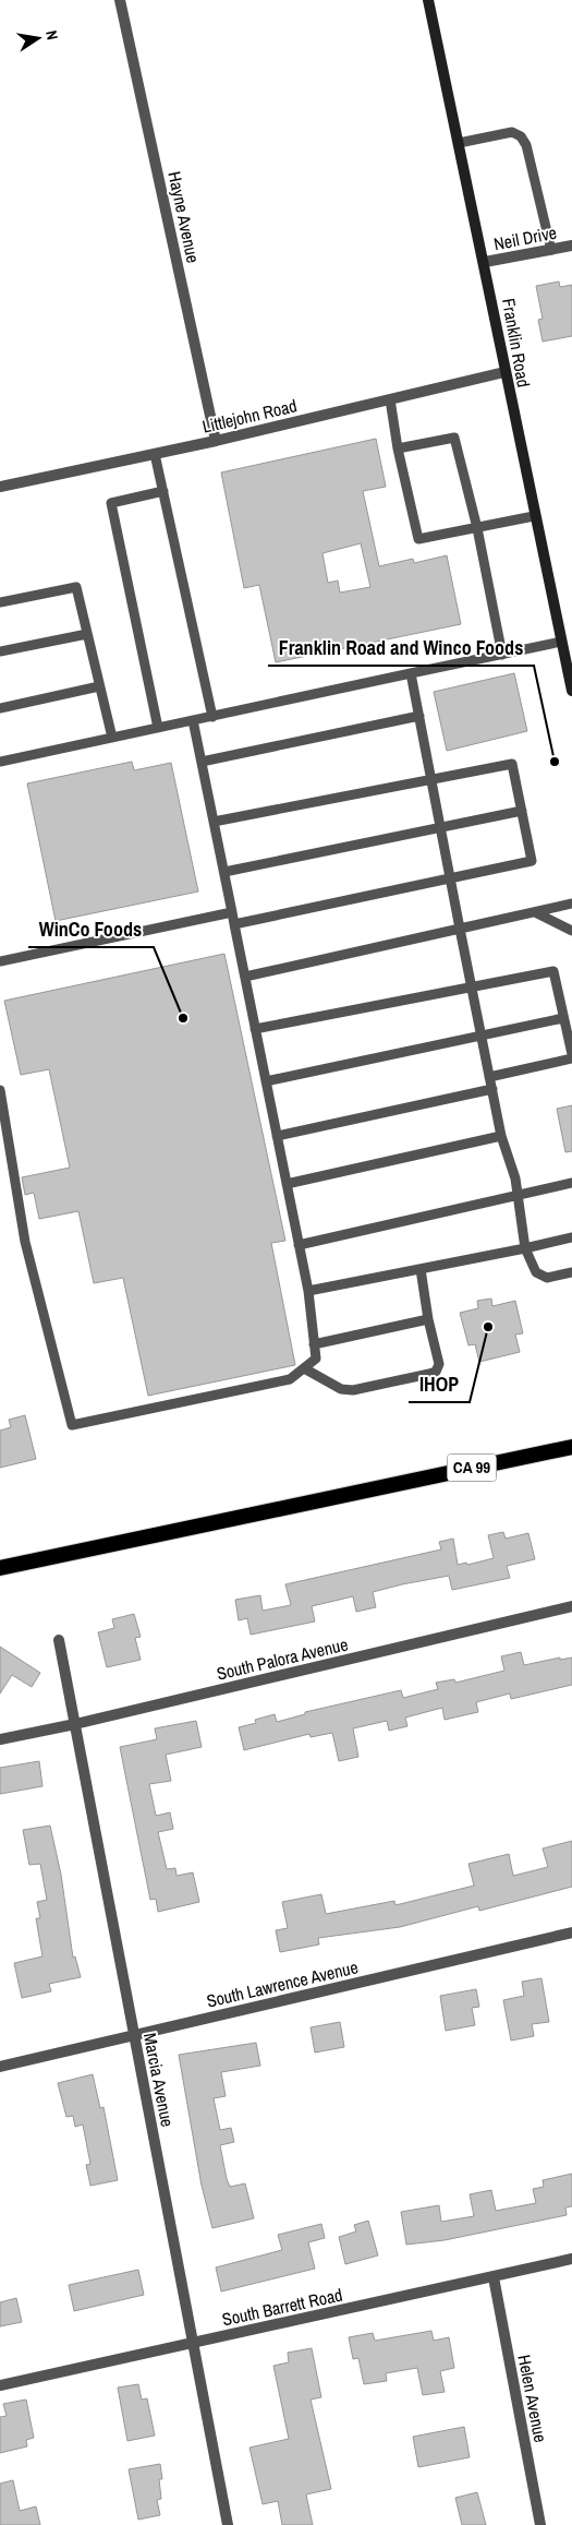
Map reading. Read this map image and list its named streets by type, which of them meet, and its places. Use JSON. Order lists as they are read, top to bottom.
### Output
{
  "streets": {
    "highway": ["CA 99"],
    "main road": ["Franklin Road"],
    "street": [
      "Hayne Avenue",
      "Neil Drive",
      "Littlejohn Road",
      "South Palora Avenue",
      "South Lawrence Avenue",
      "Marcia Avenue",
      "South Barrett Road",
      "Helen Avenue"
    ]
  },
  "crossings": [
    ["Hayne Avenue", "Littlejohn Road"],
    ["Neil Drive", "Franklin Road"],
    ["Franklin Road", "Littlejohn Road"],
    ["South Palora Avenue", "Marcia Avenue"],
    ["South Lawrence Avenue", "Marcia Avenue"],
    ["Marcia Avenue", "South Barrett Road"],
    ["South Barrett Road", "Helen Avenue"]
  ],
  "places": ["Franklin Road and Winco Foods", "WinCo Foods", "IHOP"],
  "north": "right"
}
